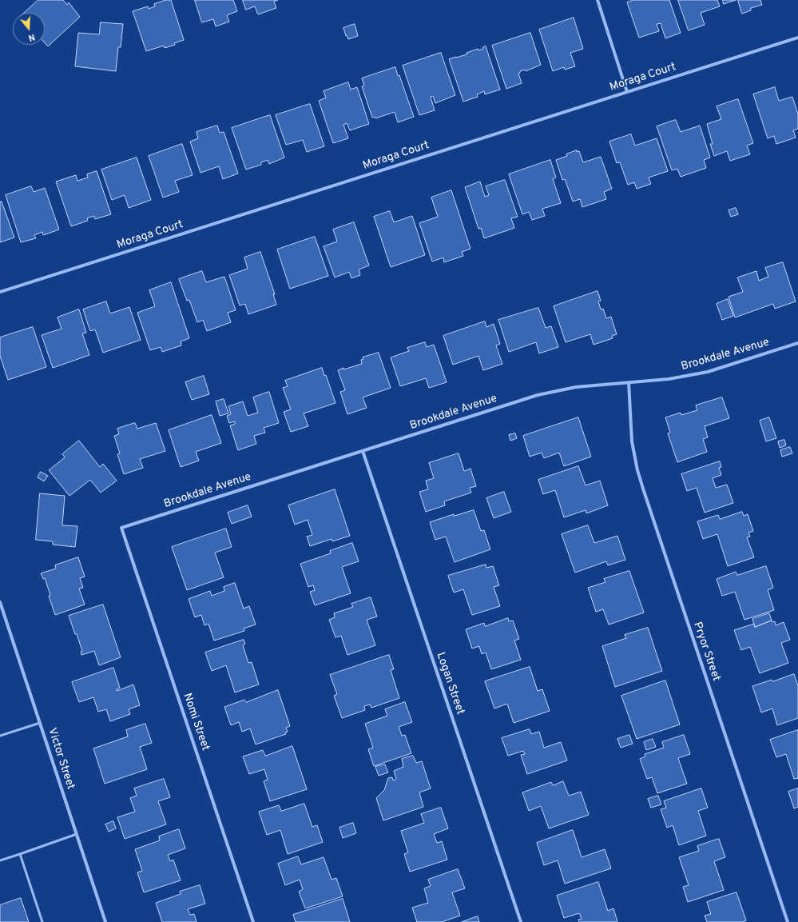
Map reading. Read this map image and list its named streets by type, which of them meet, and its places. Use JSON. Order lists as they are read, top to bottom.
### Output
{
  "streets": {
    "street": [
      "Moraga Court",
      "Brookdale Avenue",
      "Pryor Street",
      "Logan Street",
      "Nomi Street",
      "Victor Street"
    ]
  },
  "crossings": [
    ["Brookdale Avenue", "Pryor Street"],
    ["Brookdale Avenue", "Logan Street"],
    ["Brookdale Avenue", "Nomi Street"]
  ],
  "north": "bottom"
}
